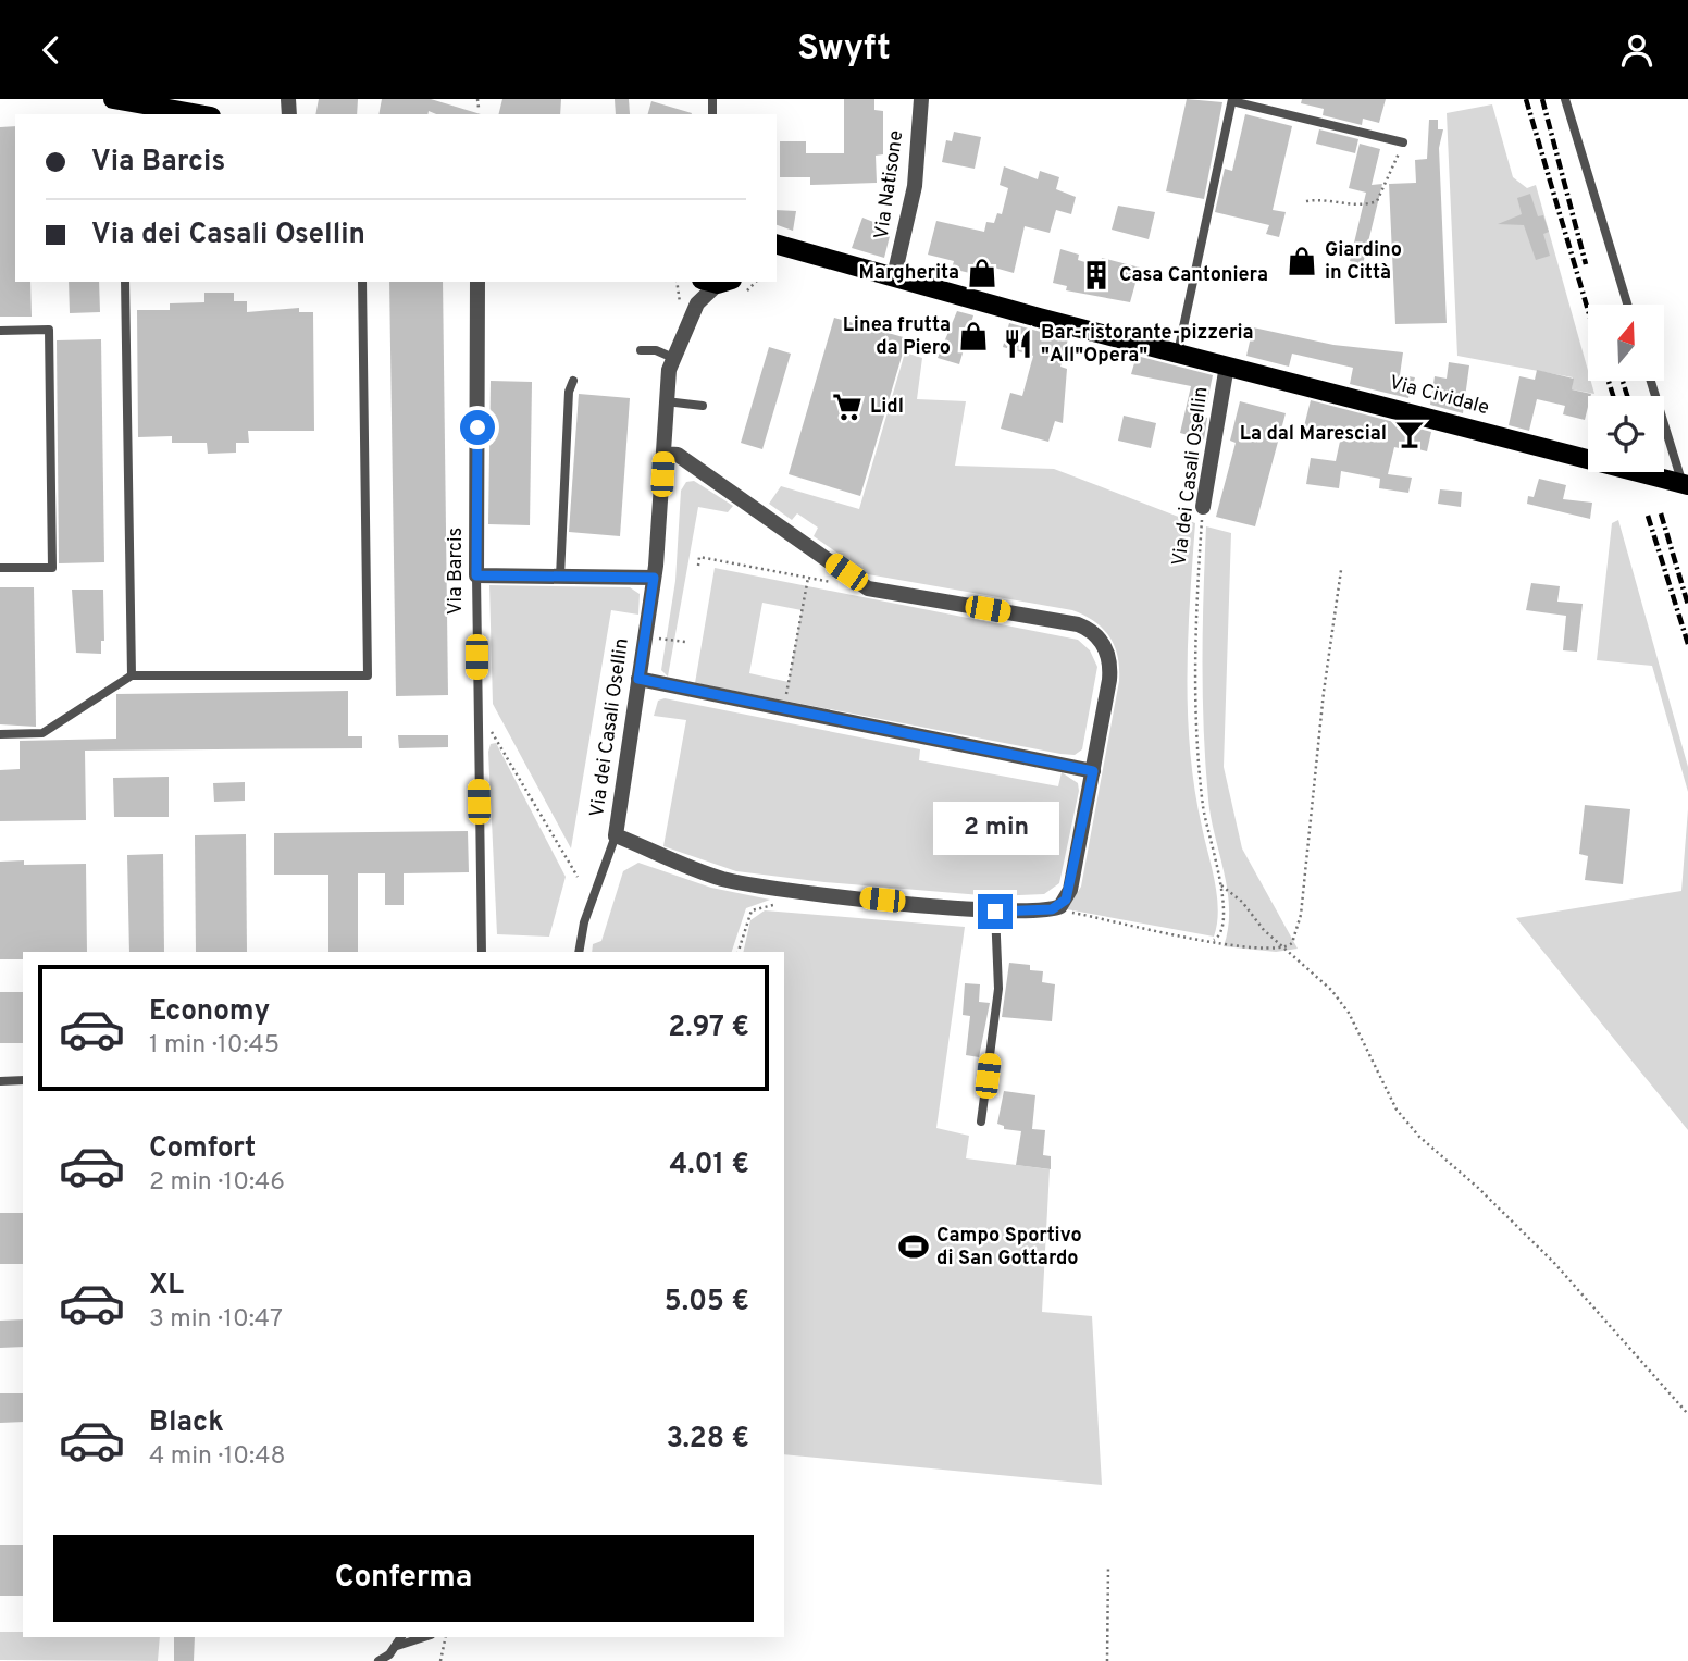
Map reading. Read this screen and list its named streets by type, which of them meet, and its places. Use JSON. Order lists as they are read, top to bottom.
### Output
{
  "streets": {
    "main road": ["Via Cividale"],
    "street": ["Via Natisone", "Via dei Casali Osellin", "Via Barcis"]
  },
  "crossings": [
    ["Via Natisone", "Via Cividale"],
    ["Via Cividale", "Via dei Casali Osellin"]
  ],
  "places": {
    "shop": ["Giardino in Città", "Margherita", "Linea frutta da Piero"],
    "building": ["Casa Cantoniera"],
    "restaurant": ["Bar-ristorante-pizzeria \"All\"Opera\""],
    "supermarket": ["Lidl"],
    "bar": ["La dal Marescial"],
    "sports": ["Campo Sportivo di San Gottardo"]
  },
  "north": "top",
  "page": {
    "header": "Swyft",
    "banner": ["Via Barcis", "Via dei Casali Osellin"],
    "bubble": "2 min",
    "list": [
      {
        "name": "Economy",
        "note": "1 min · 10:45",
        "value": "2.97 €"
      },
      {
        "name": "Comfort",
        "note": "2 min · 10:46",
        "value": "4.01 €"
      },
      {
        "name": "XL",
        "note": "3 min · 10:47",
        "value": "5.05 €"
      },
      {
        "name": "Black",
        "note": "4 min · 10:48",
        "value": "3.28 €"
      }
    ],
    "buttons": "Conferma"
  }
}
